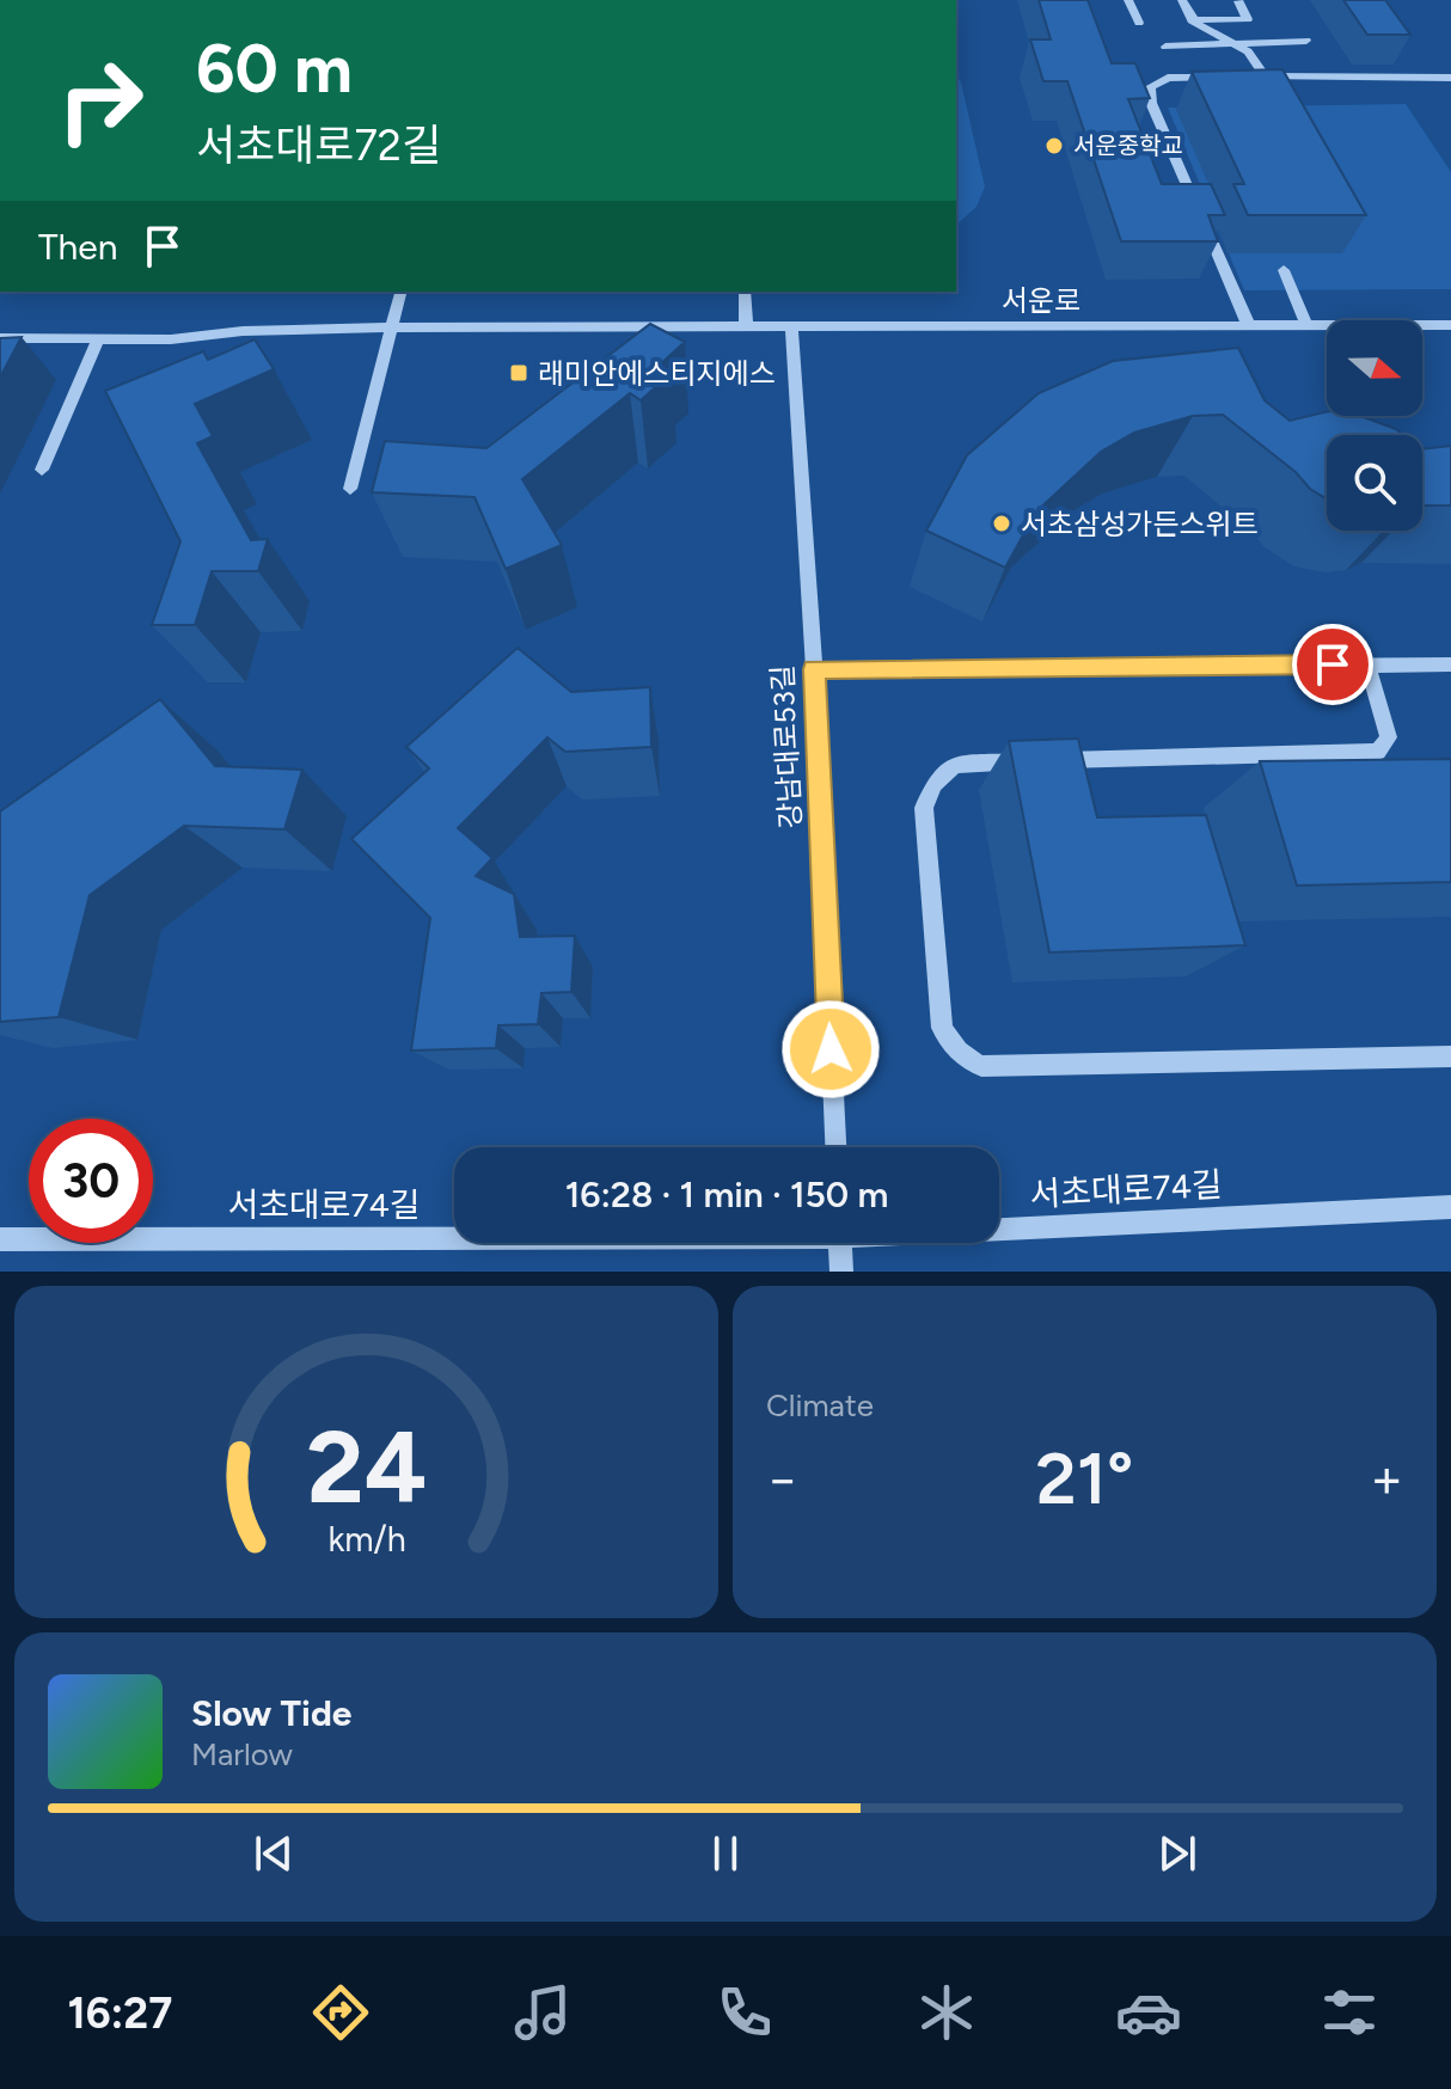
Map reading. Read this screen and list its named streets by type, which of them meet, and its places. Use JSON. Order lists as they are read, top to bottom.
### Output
{
  "streets": {
    "street": ["서운로", "강남대로53길", "서초대로74길"]
  },
  "crossings": [
    ["서운로", "강남대로53길"]
  ],
  "places": {
    "other": ["서운중학교", "서초삼성가든스위트"],
    "transit": ["래미안에스티지에스"]
  },
  "north": "right",
  "page": {
    "turn": ["60 m", "서초대로72길"],
    "then": "Then",
    "limit": "30",
    "trip": "16:28 · 1 min · 150 m",
    "tile": "Climate",
    "heat": ["−", "21°", "+"],
    "song": ["Slow Tide", "Marlow"],
    "tabs": "16:27",
    "gauge": ["24", "km/h"]
  }
}
